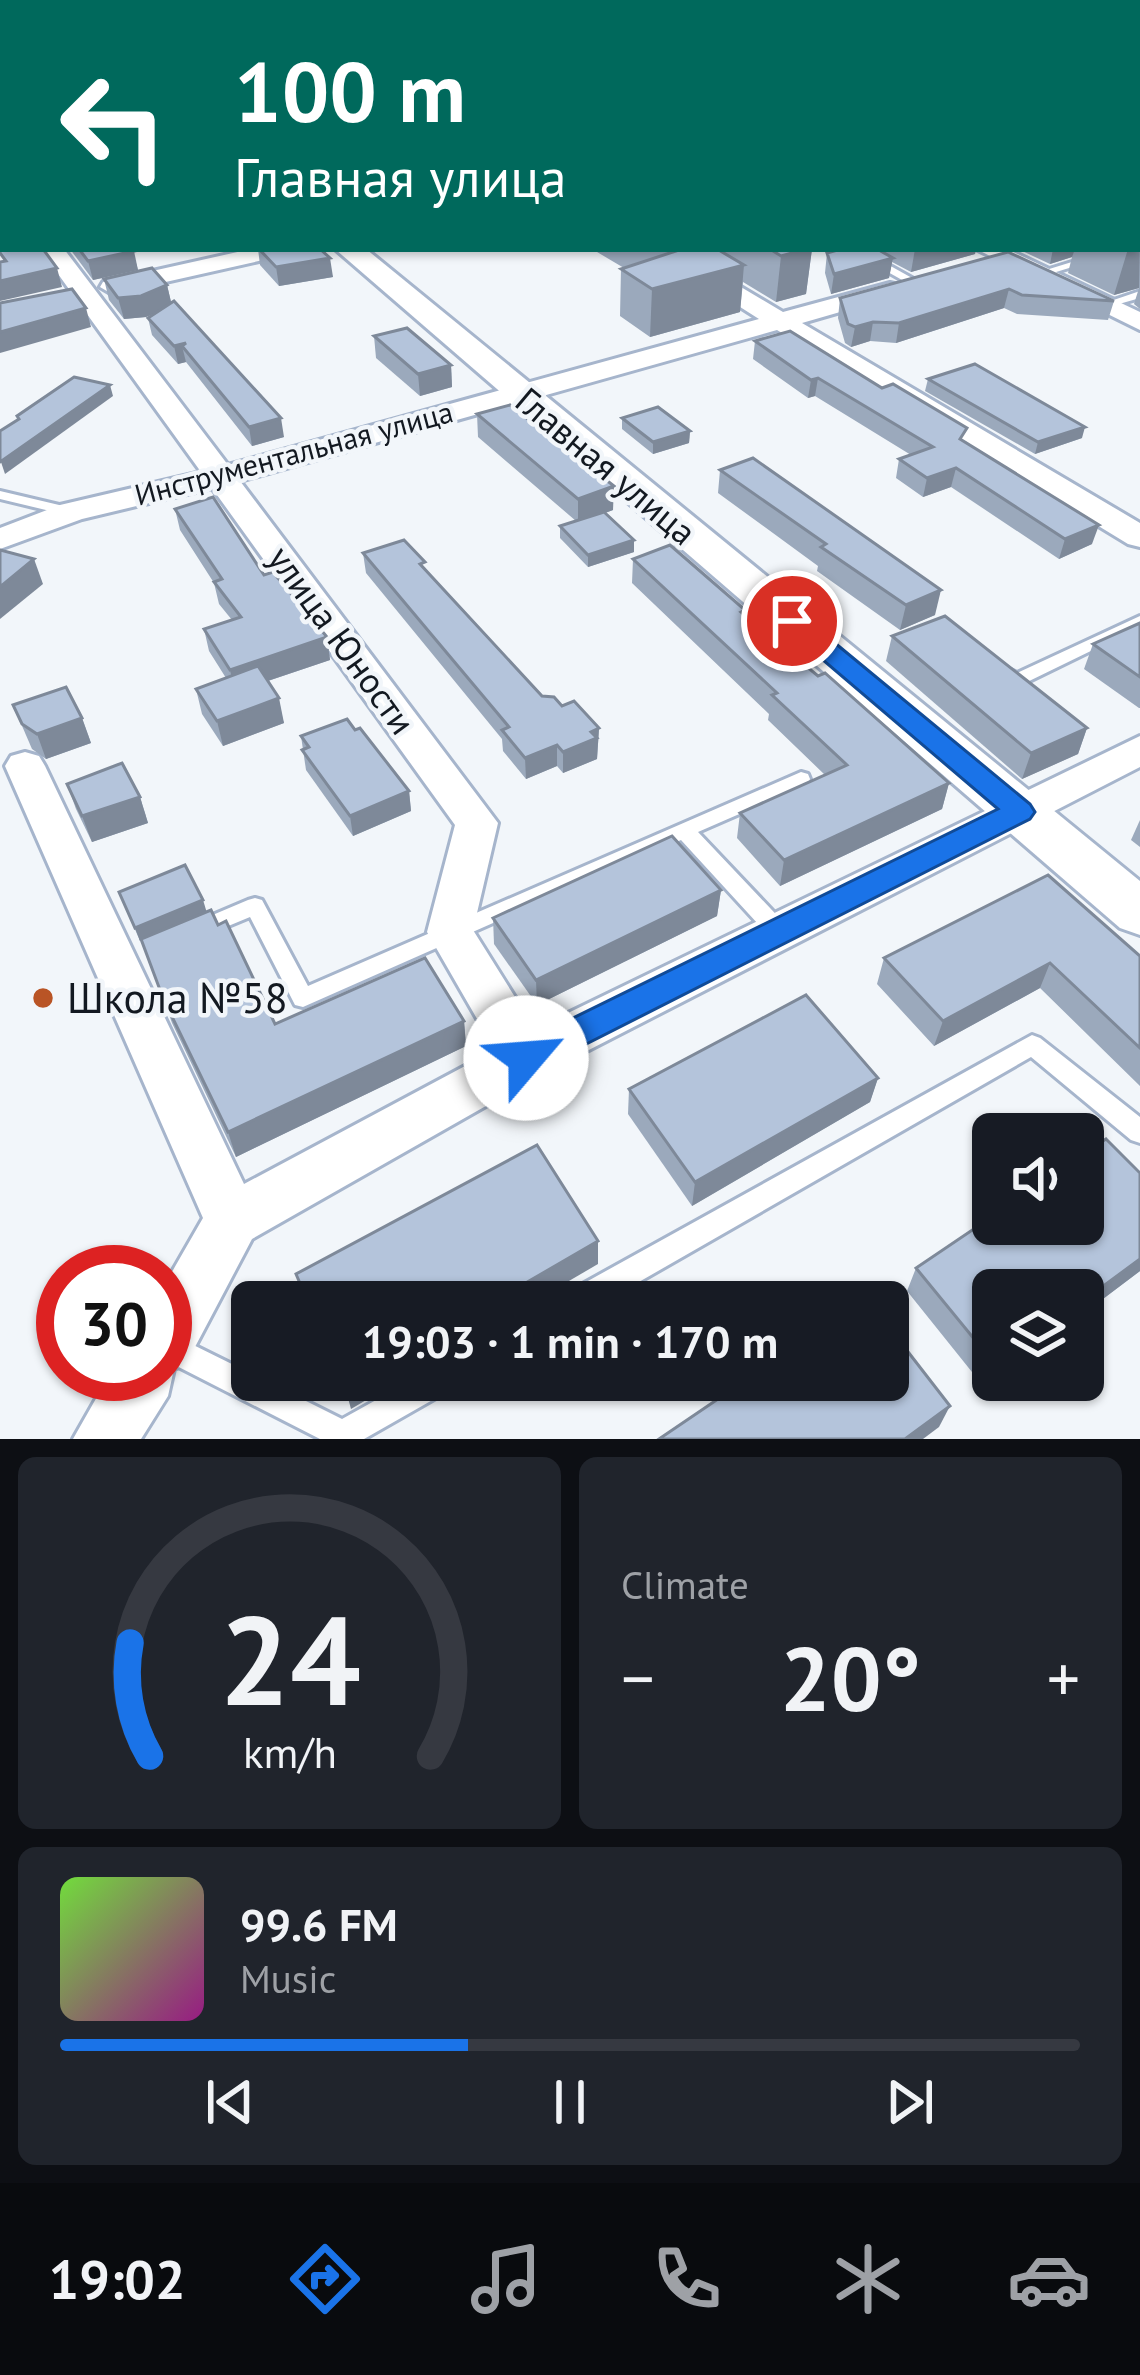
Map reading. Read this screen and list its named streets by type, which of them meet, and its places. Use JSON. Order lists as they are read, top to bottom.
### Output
{
  "streets": {
    "street": ["Инструментальная улица", "Главная улица", "улица Юности"]
  },
  "crossings": [
    ["Инструментальная улица", "Главная улица"],
    ["Инструментальная улица", "улица Юности"]
  ],
  "places": ["Школа №58"],
  "page": {
    "turn": ["100 m", "Главная улица"],
    "limit": "30",
    "trip": "19:03 · 1 min · 170 m",
    "tile": "Climate",
    "heat": ["−", "20°", "+"],
    "song": ["99.6 FM", "Music"],
    "tabs": "19:02",
    "gauge": ["24", "km/h"]
  }
}
